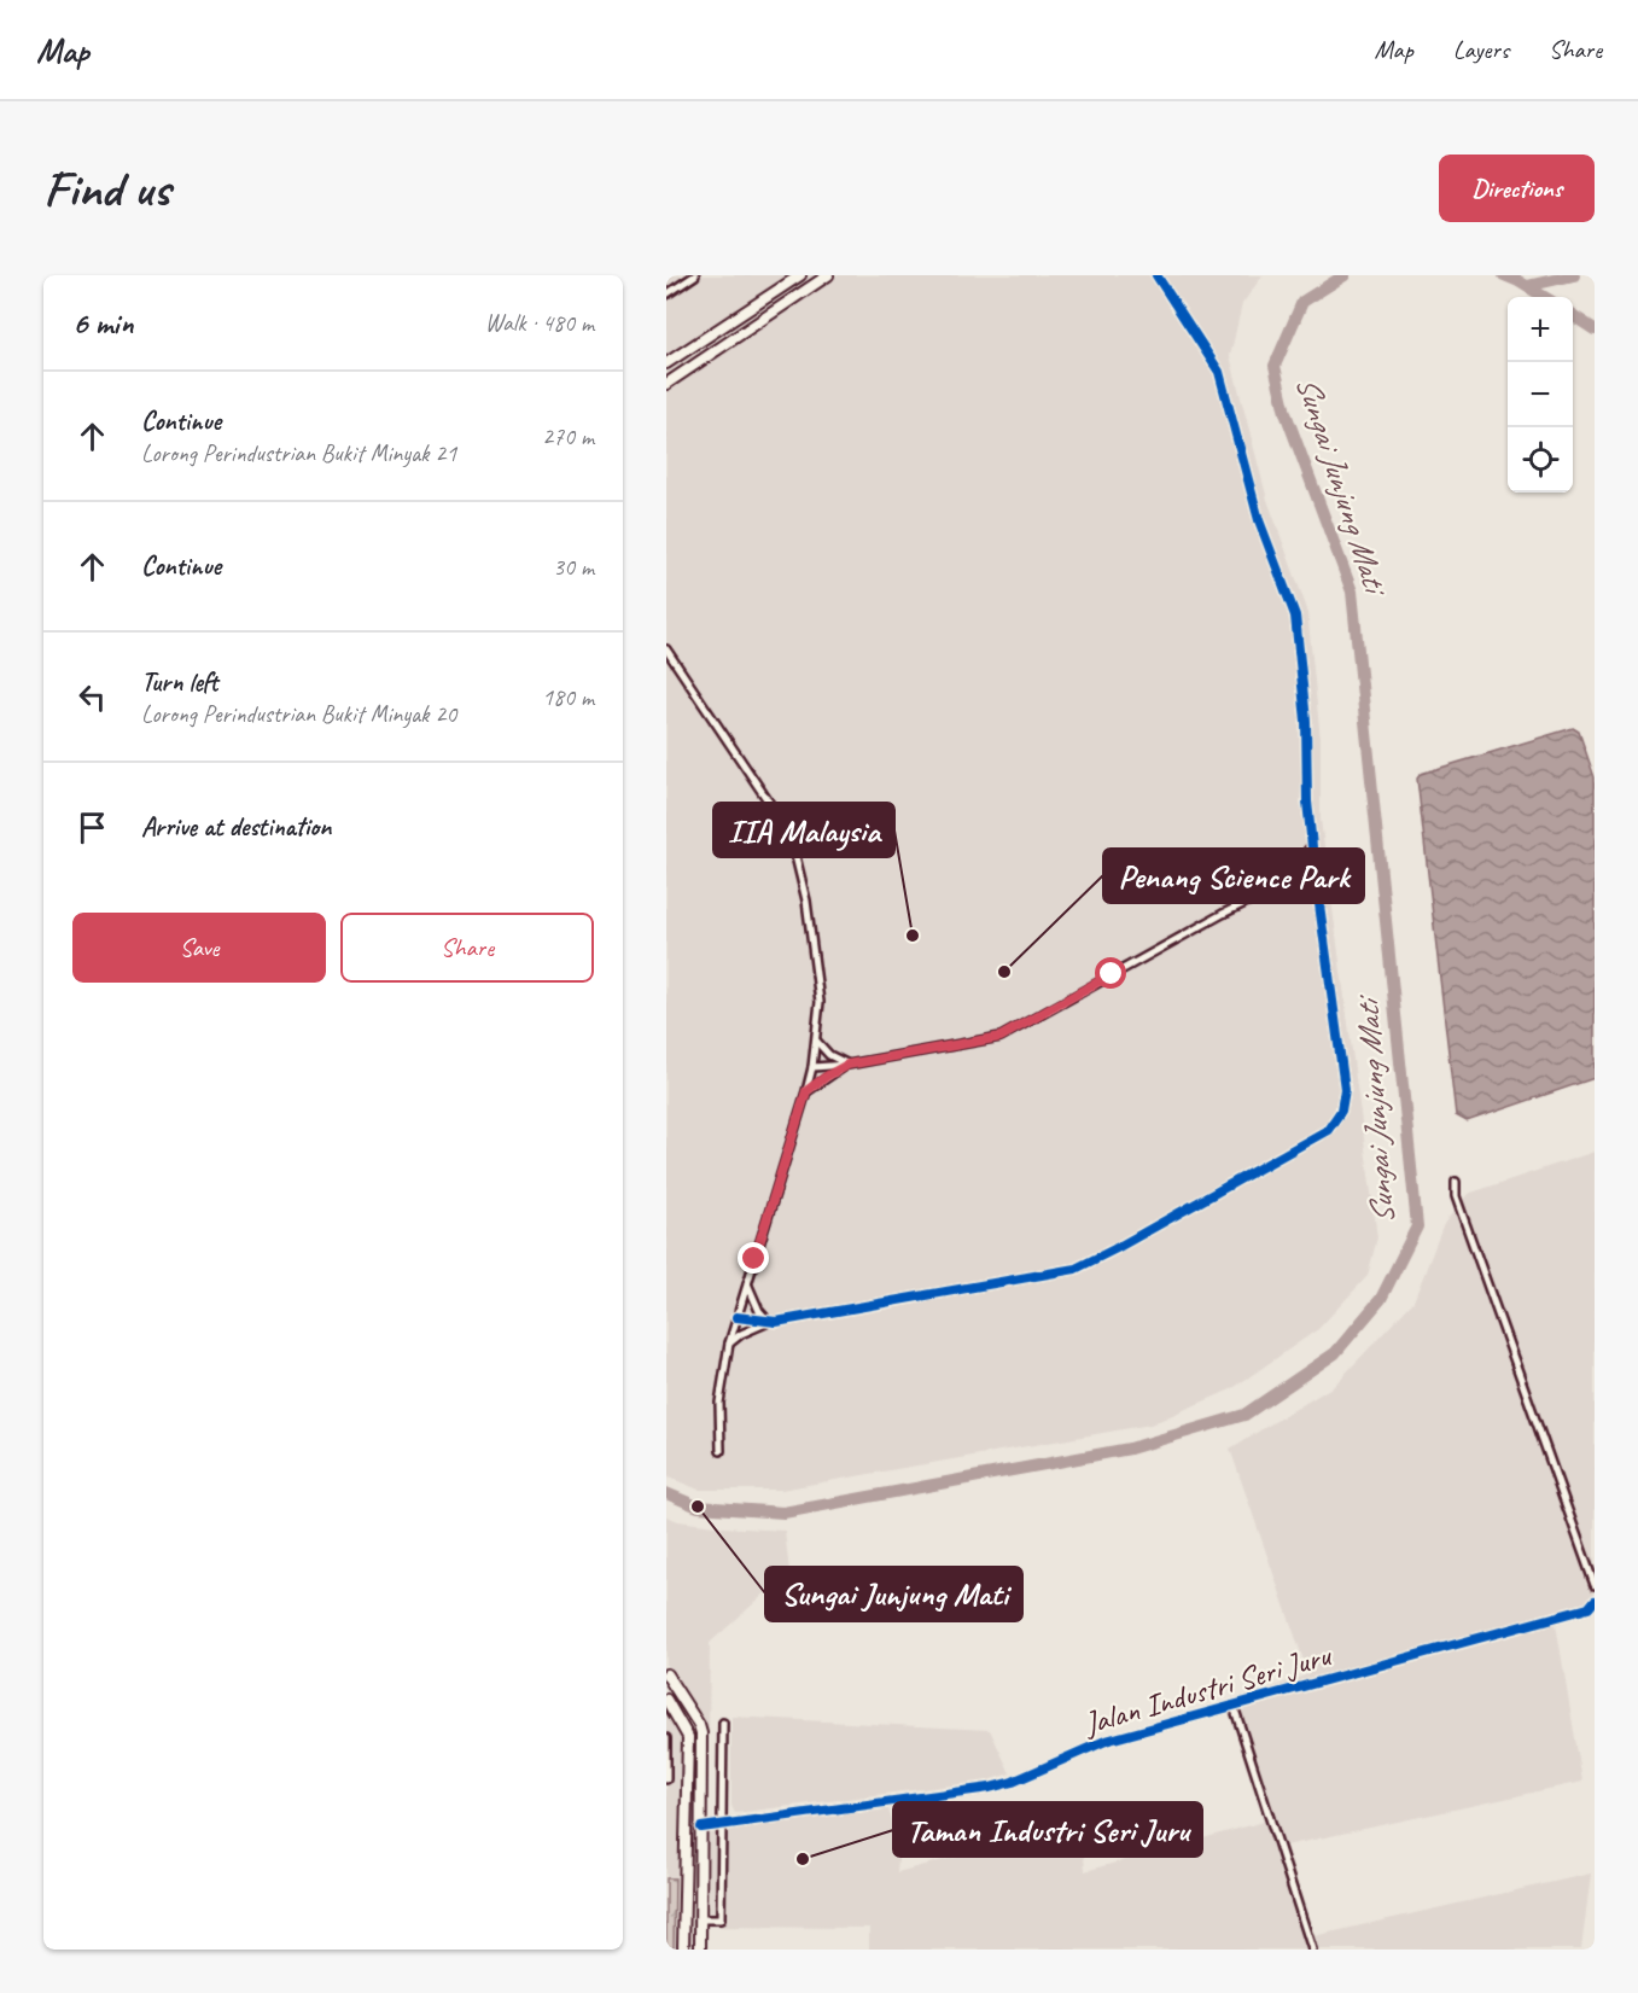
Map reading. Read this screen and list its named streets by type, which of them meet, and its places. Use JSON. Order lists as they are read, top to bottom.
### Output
{
  "streets": {
    "street": ["Jalan Industri Seri Juru"]
  },
  "water": ["Sungai Junjung Mati"],
  "places": [
    "IIA Malaysia",
    "Penang Science Park",
    "Sungai Junjung Mati",
    "Taman Industri Seri Juru"
  ],
  "page": {
    "header": "Map",
    "nav": ["Map", "Layers", "Share"],
    "buttons": [
      "Directions",
      ["Save", "Share"]
    ],
    "title": "Find us",
    "heading": ["6 min", "Walk · 480 m"],
    "map_buttons": ["+", "−"],
    "list": [
      ["Continue", "Lorong Perindustrian Bukit Minyak 21", "270 m"],
      ["Continue", "30 m"],
      ["Turn left", "Lorong Perindustrian Bukit Minyak 20", "180 m"],
      "Arrive at destination"
    ]
  }
}
